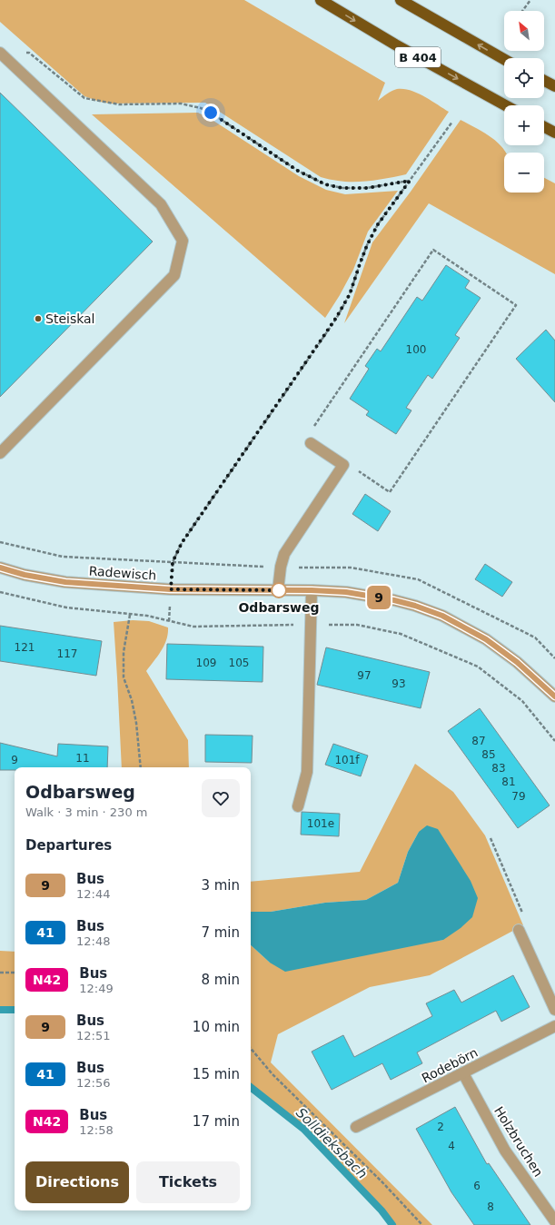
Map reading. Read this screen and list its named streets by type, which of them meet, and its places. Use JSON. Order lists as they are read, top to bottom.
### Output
{
  "streets": {
    "highway": ["B 404"],
    "street": ["Radewisch", "Rodebörn", "Holzbruchen"]
  },
  "crossings": [
    ["Rodebörn", "Holzbruchen"]
  ],
  "water": ["Solldieksbach"],
  "places": ["Steiskal", "Odbarsweg"],
  "lines": ["bus line 9"],
  "house_numbers": [
    "100",
    "121",
    "117",
    "109",
    "105",
    "97",
    "93",
    "87",
    "85",
    "11",
    "9",
    "101f",
    "83",
    "81",
    "79",
    "101e",
    "2",
    "4",
    "6",
    "8"
  ],
  "north": "top left",
  "page": {
    "on_map": "9",
    "map_buttons": ["+", "−"],
    "heading": [
      ["Odbarsweg", "Walk · 3 min · 230 m"],
      "Departures"
    ],
    "list": [
      {
        "mark": "9",
        "name": "Bus",
        "note": "12:44",
        "value": "3 min"
      },
      {
        "mark": "41",
        "name": "Bus",
        "note": "12:48",
        "value": "7 min"
      },
      {
        "mark": "N42",
        "name": "Bus",
        "note": "12:49",
        "value": "8 min"
      },
      {
        "mark": "9",
        "name": "Bus",
        "note": "12:51",
        "value": "10 min"
      },
      {
        "mark": "41",
        "name": "Bus",
        "note": "12:56",
        "value": "15 min"
      },
      {
        "mark": "N42",
        "name": "Bus",
        "note": "12:58",
        "value": "17 min"
      }
    ],
    "buttons": ["Directions", "Tickets"]
  }
}
